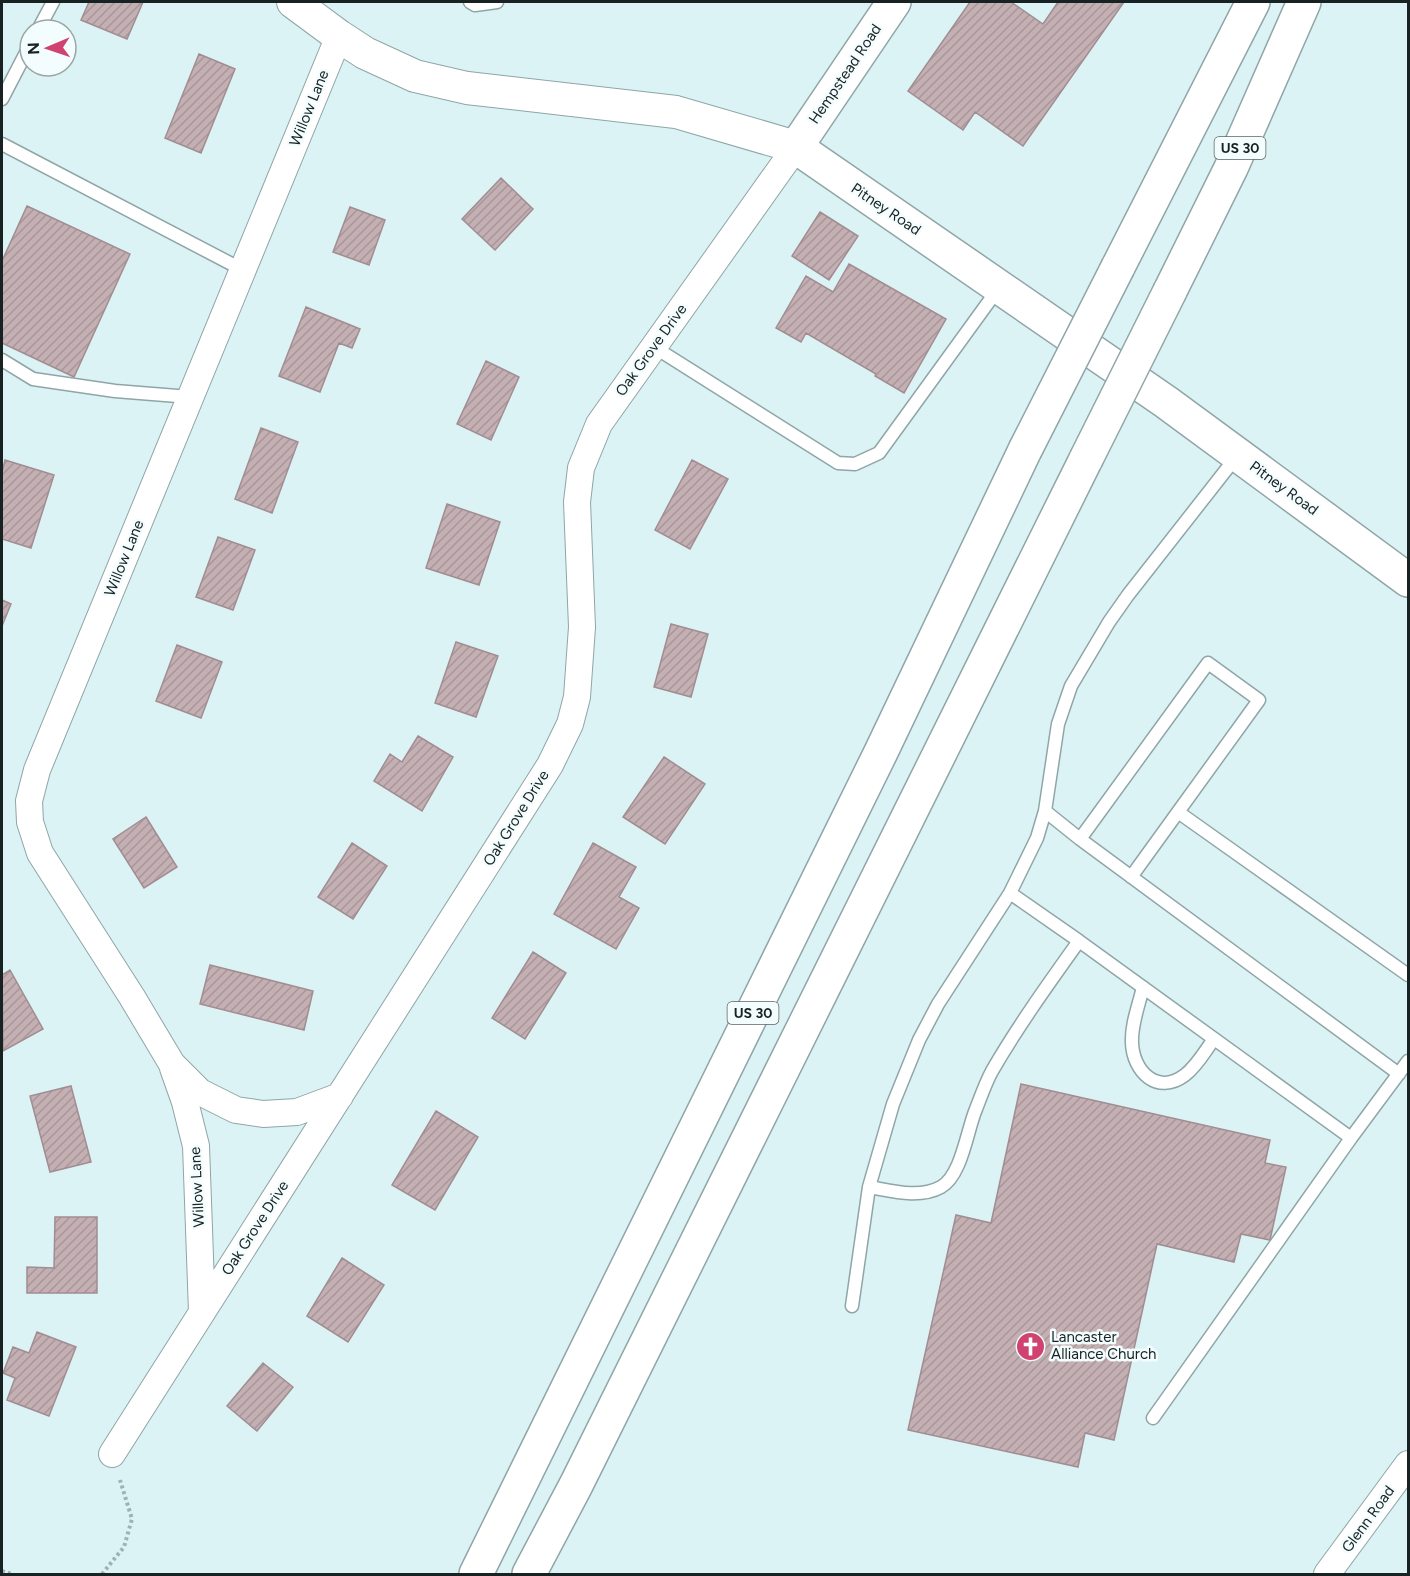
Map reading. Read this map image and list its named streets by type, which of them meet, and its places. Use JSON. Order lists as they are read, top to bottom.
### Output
{
  "streets": {
    "main road": ["Hempstead Road", "US 30", "Pitney Road"],
    "street": ["Willow Lane", "Oak Grove Drive", "Glenn Road"]
  },
  "crossings": [
    ["Hempstead Road", "Pitney Road"],
    ["Hempstead Road", "Oak Grove Drive"],
    ["Willow Lane", "Pitney Road"],
    ["Willow Lane", "Oak Grove Drive"],
    ["Pitney Road", "Oak Grove Drive"]
  ],
  "places": {
    "church": ["Lancaster Alliance Church"]
  },
  "north": "left"
}
